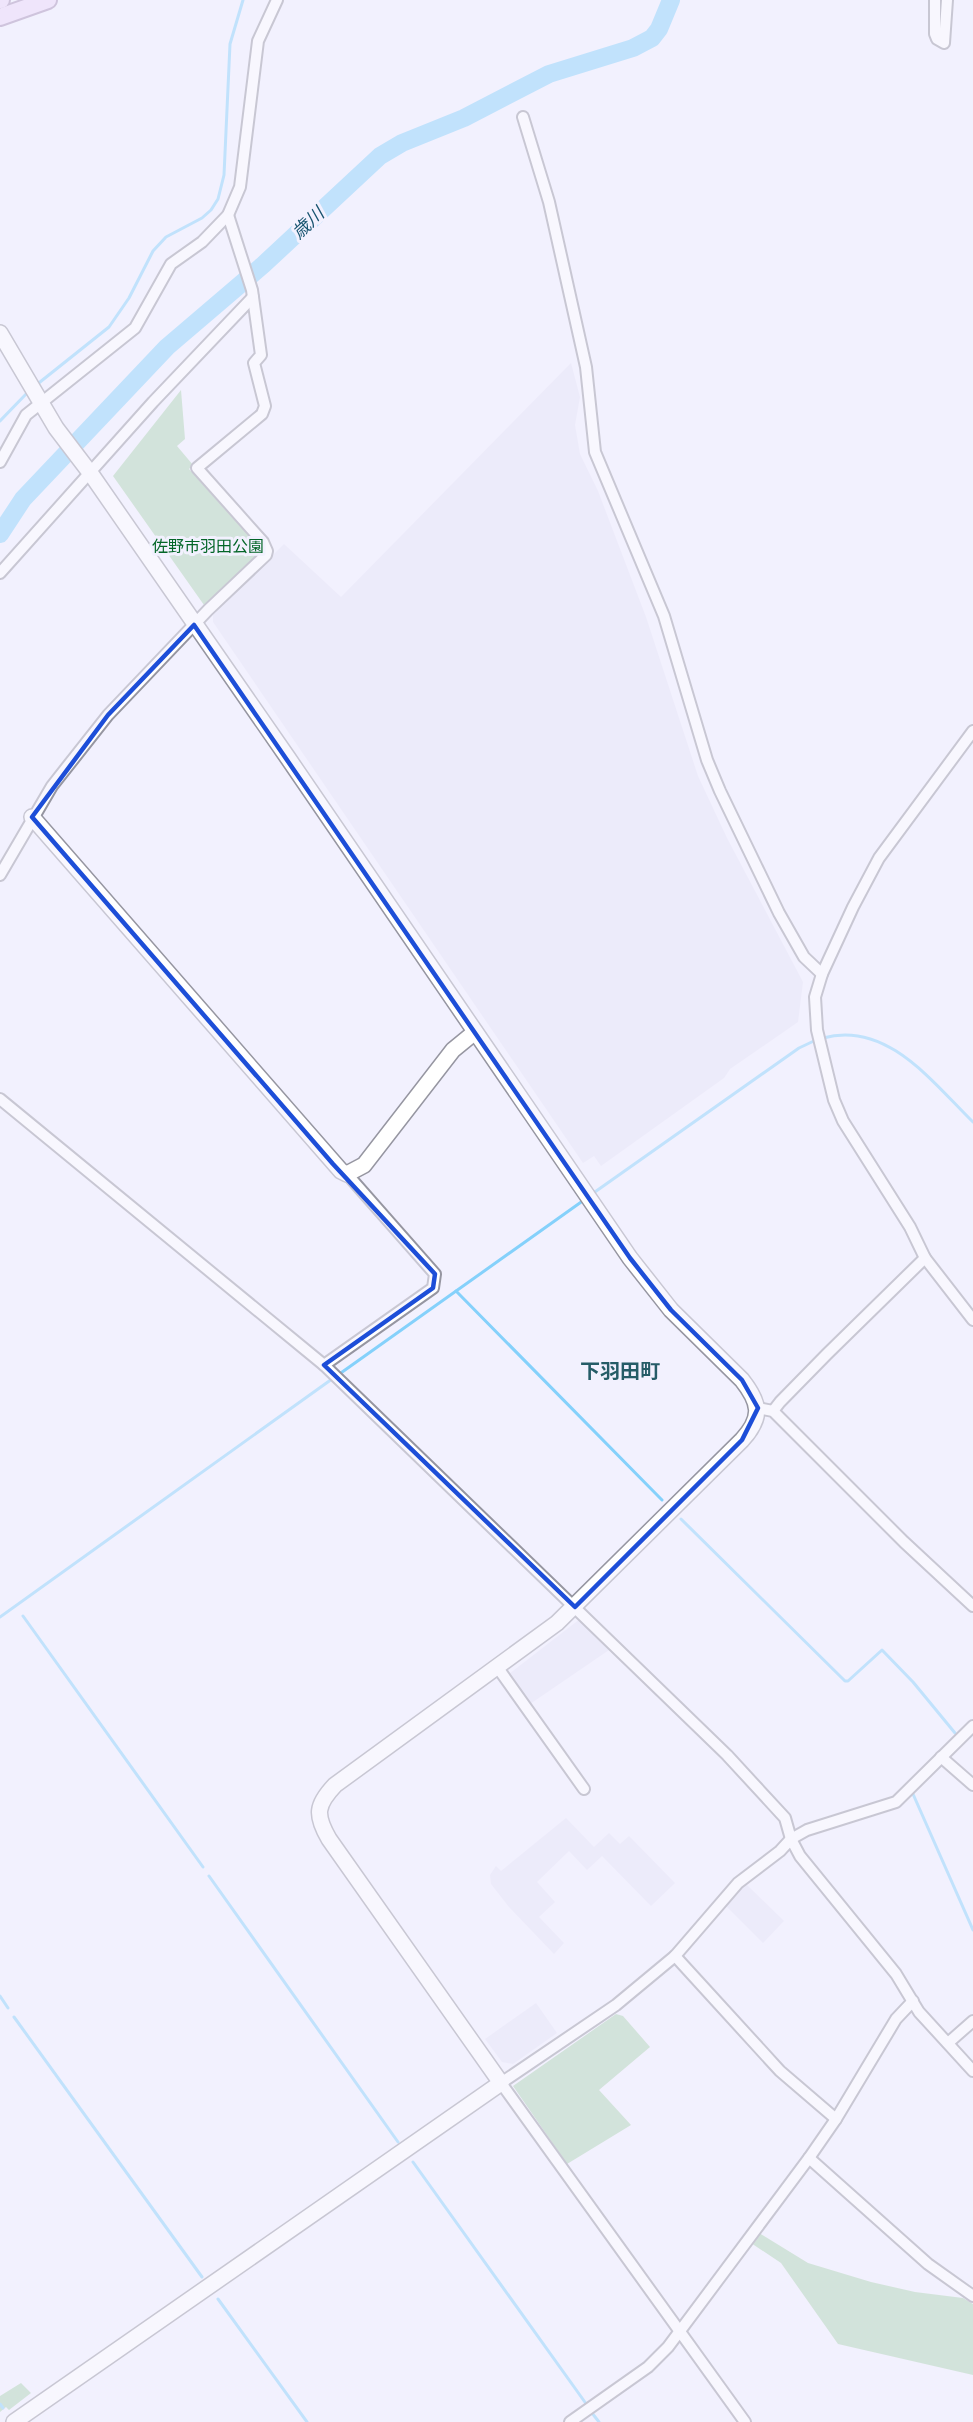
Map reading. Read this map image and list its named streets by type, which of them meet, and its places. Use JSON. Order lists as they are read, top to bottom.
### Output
{
  "districts": ["下羽田町"],
  "water": ["歳川"],
  "parks": ["佐野市羽田公園"]
}
